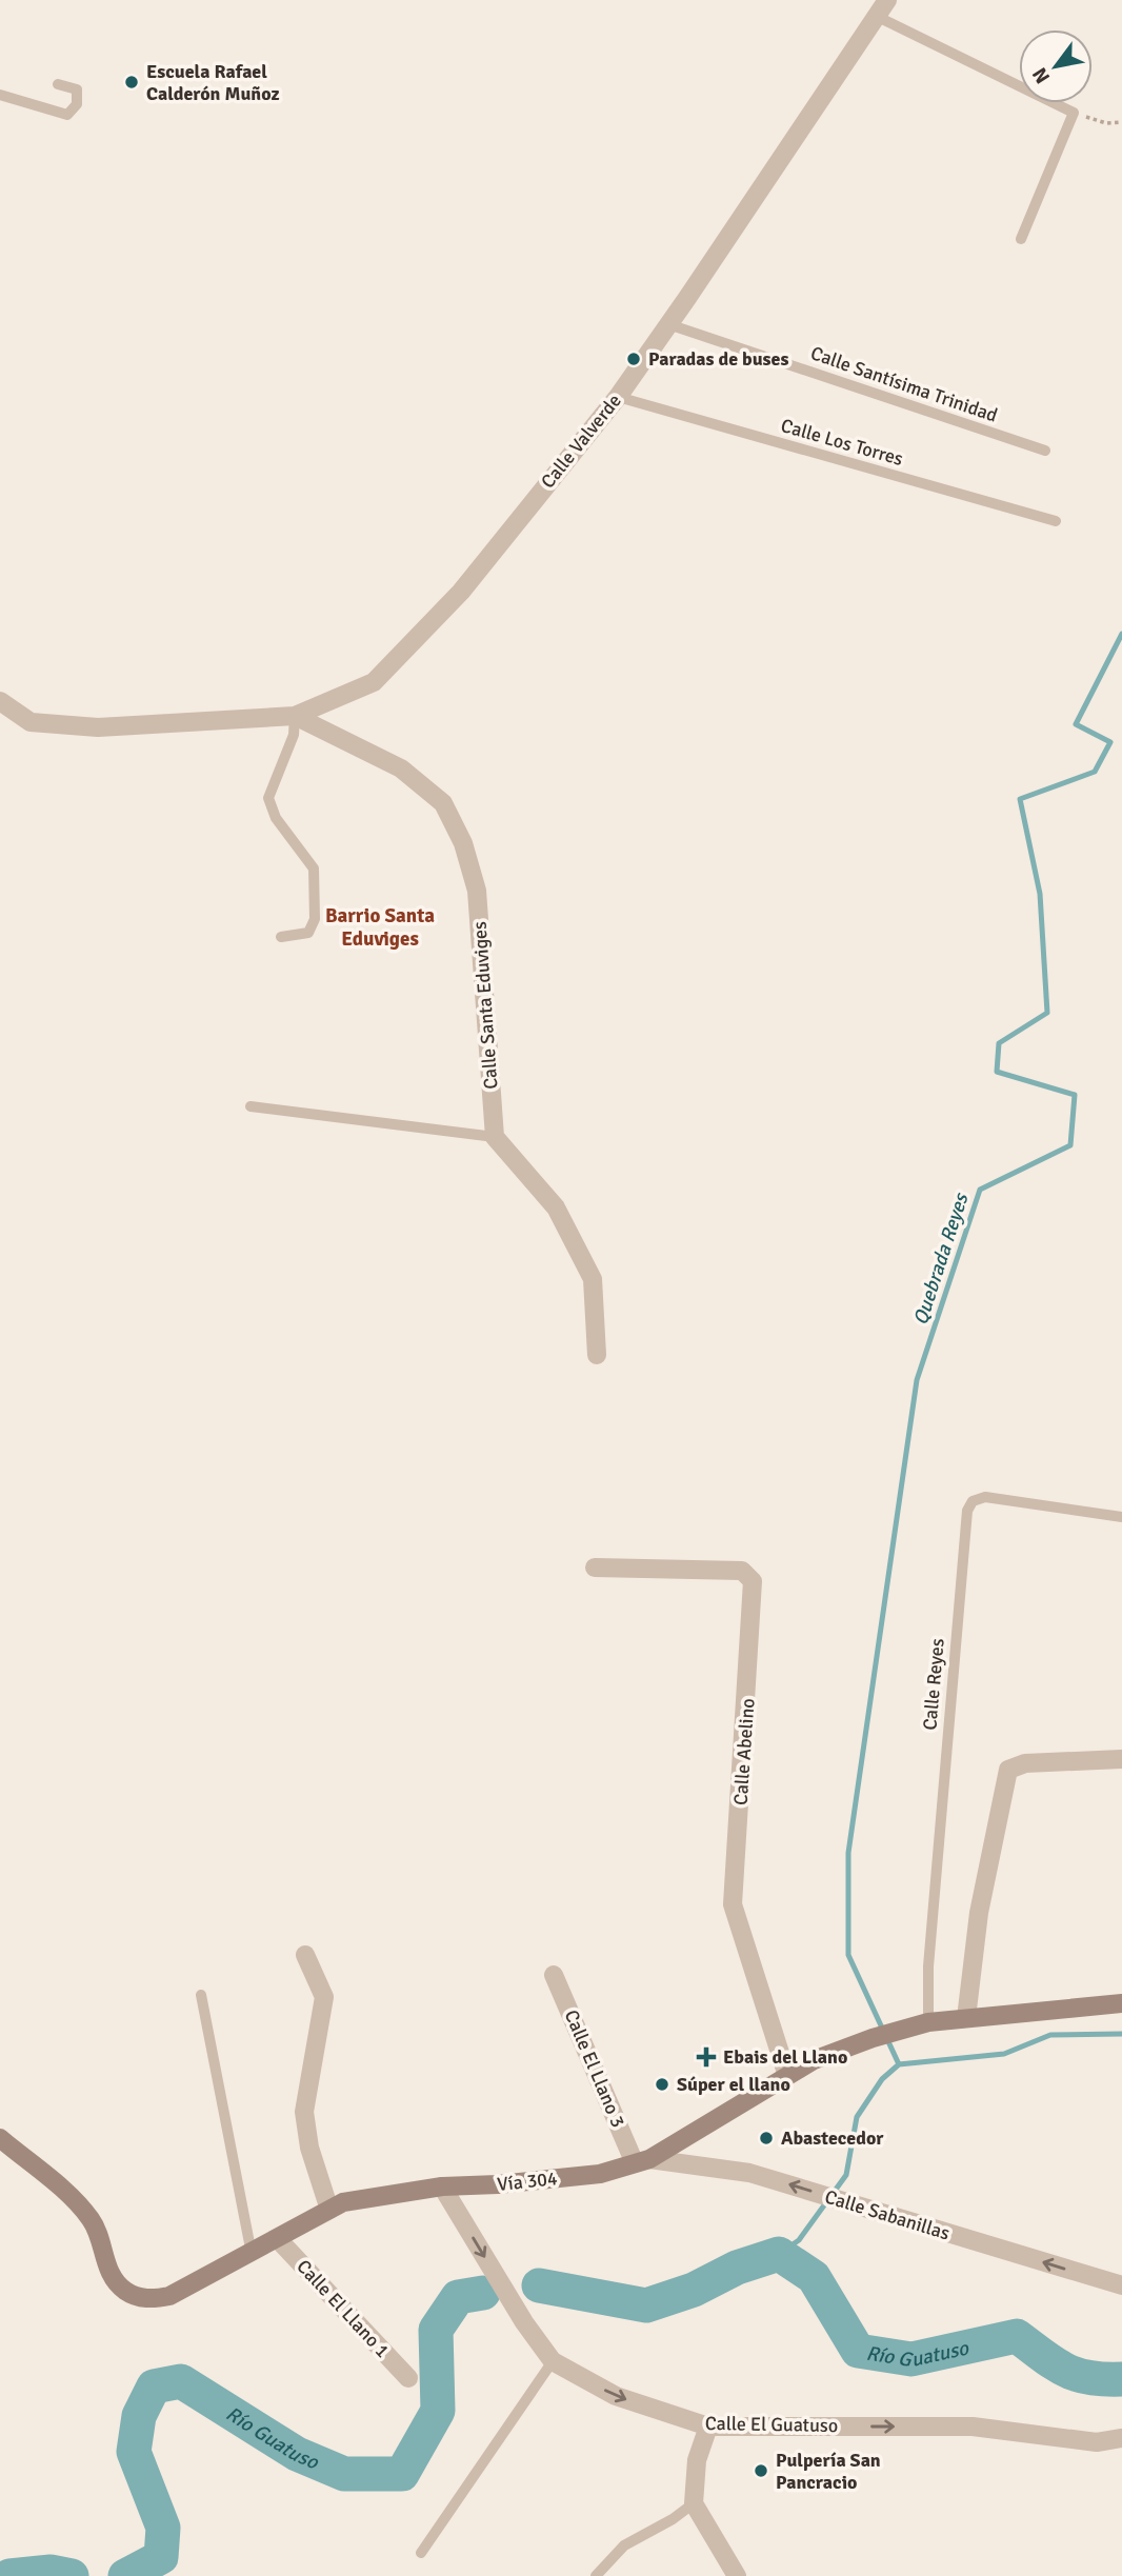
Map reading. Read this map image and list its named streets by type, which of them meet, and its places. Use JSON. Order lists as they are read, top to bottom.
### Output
{
  "streets": {
    "street": [
      "Calle Valverde",
      "Calle Santa Eduviges",
      "Calle Abelino",
      "Calle El Llano 3",
      "Vía 304",
      "Calle Sabanillas",
      "Calle El Llano 1",
      "Calle El Guatuso"
    ],
    "lane": ["Calle Santísima Trinidad", "Calle Los Torres", "Calle Reyes"]
  },
  "crossings": [
    ["Calle Santísima Trinidad", "Calle Valverde"],
    ["Calle Valverde", "Calle Los Torres"],
    ["Calle Valverde", "Calle Santa Eduviges"],
    ["Calle Reyes", "Vía 304"],
    ["Calle Abelino", "Vía 304"],
    ["Calle El Llano 3", "Vía 304"],
    ["Calle El Llano 3", "Calle Sabanillas"],
    ["Vía 304", "Calle Sabanillas"],
    ["Vía 304", "Calle El Llano 1"],
    ["Vía 304", "Calle El Guatuso"]
  ],
  "one_way": ["Calle Sabanillas", "Calle El Guatuso"],
  "districts": ["Barrio Santa Eduviges"],
  "water": ["Quebrada Reyes", "Río Guatuso"],
  "places": {
    "other": [
      "Escuela Rafael Calderón Muñoz",
      "Paradas de buses",
      "Súper el llano",
      "Abastecedor",
      "Pulpería San Pancracio"
    ],
    "health": ["Ebais del Llano"]
  },
  "north": "bottom left"
}
